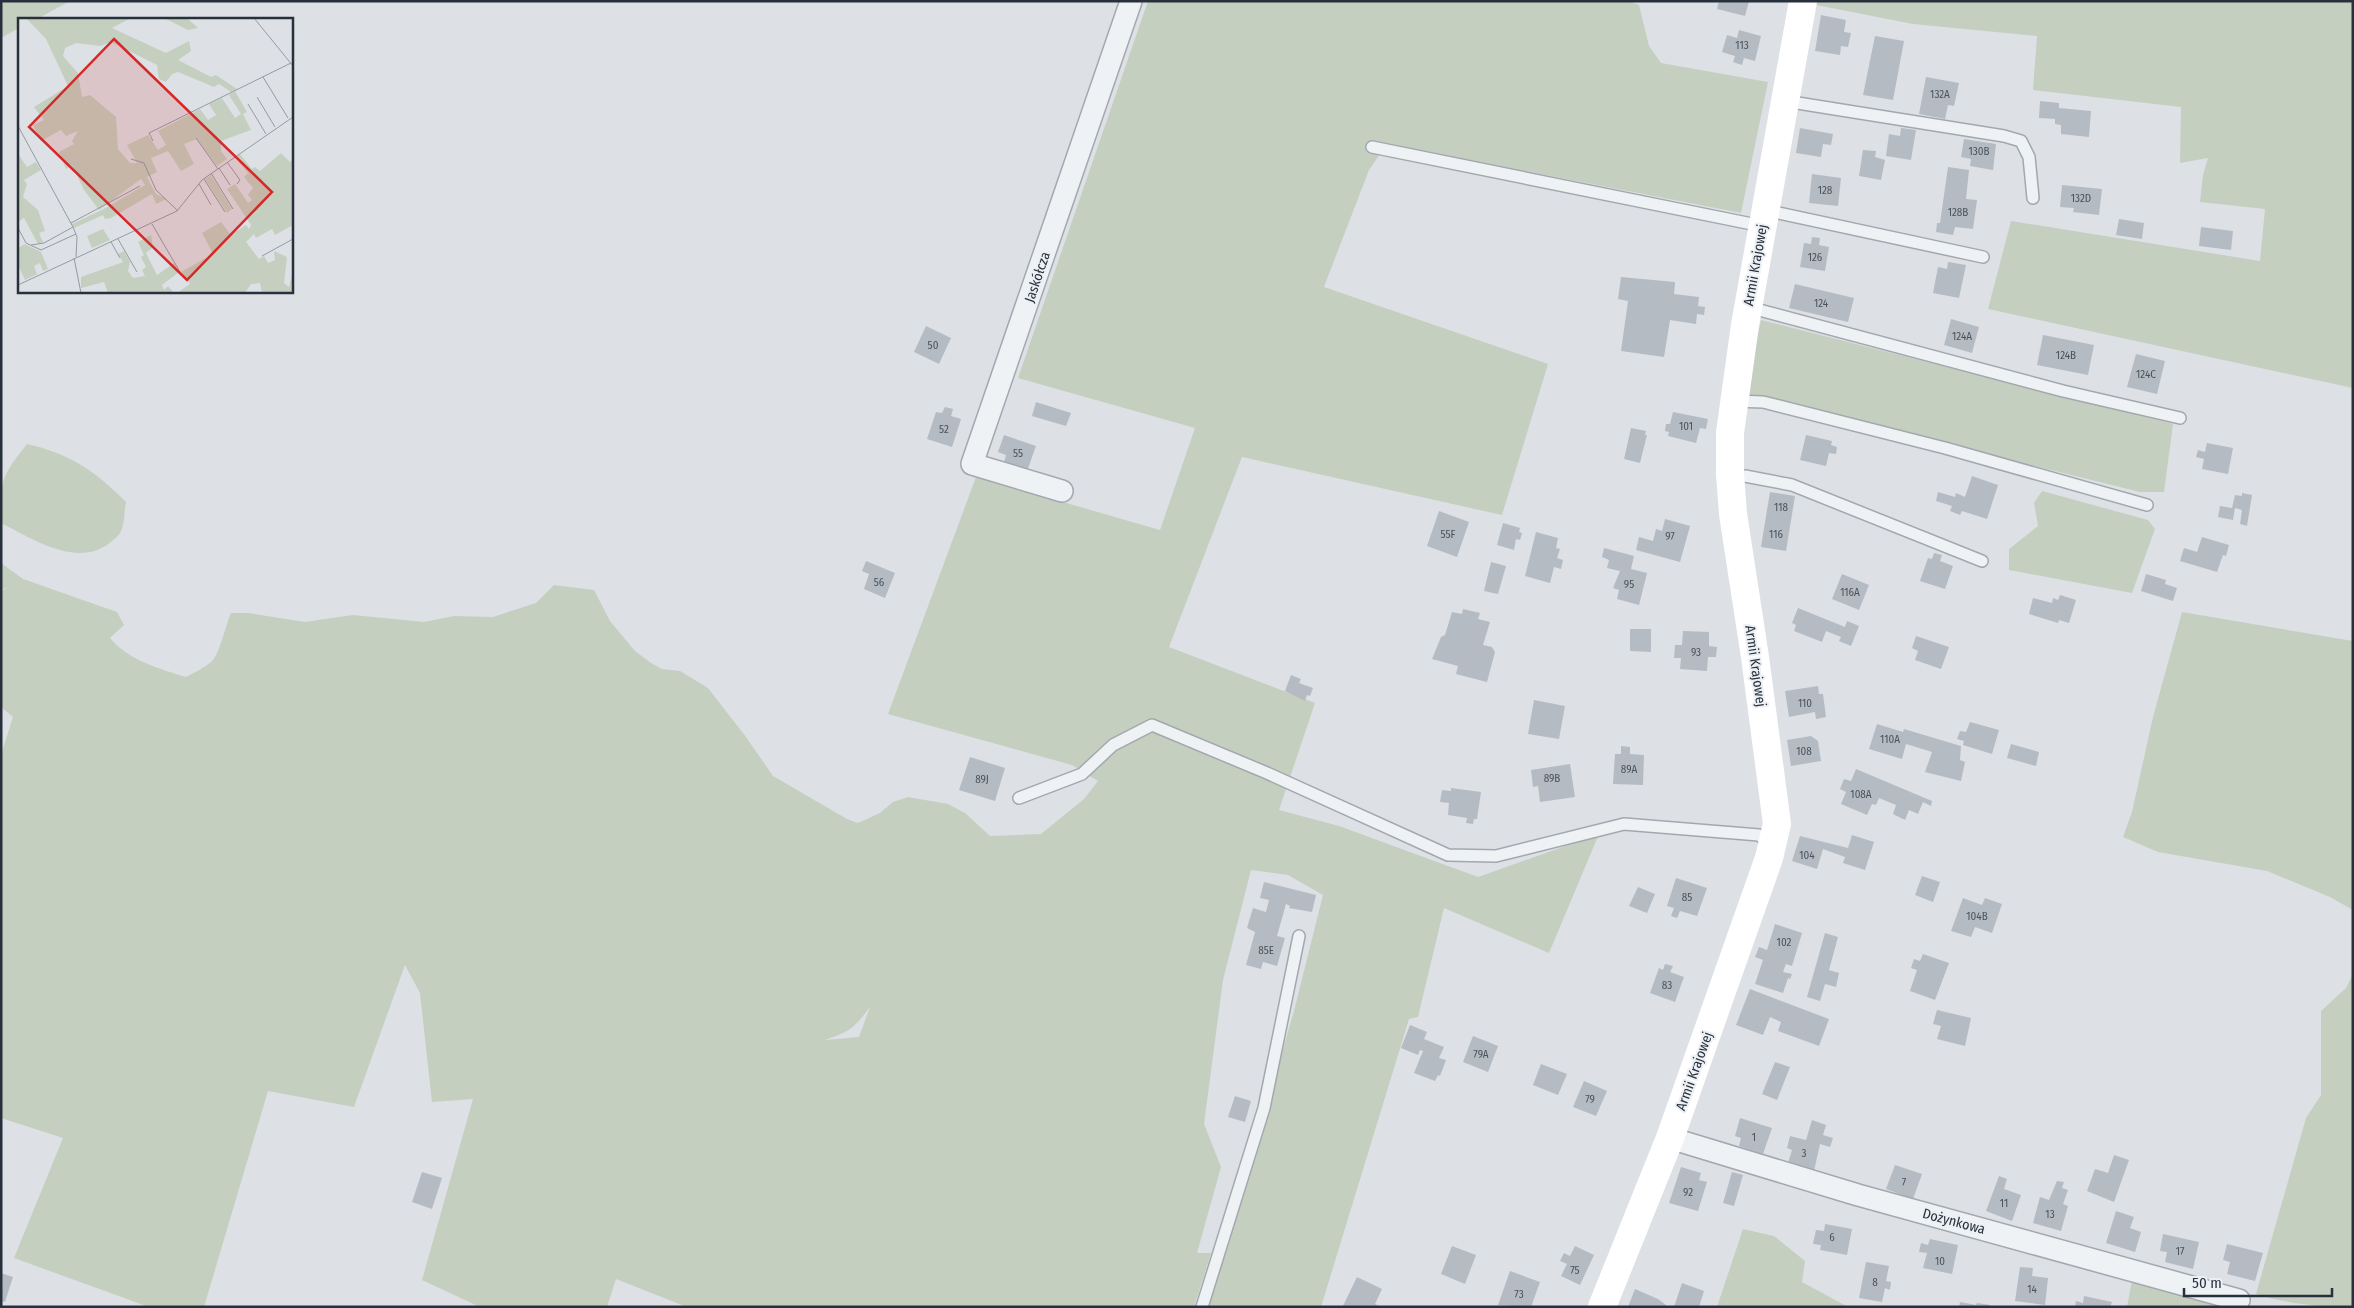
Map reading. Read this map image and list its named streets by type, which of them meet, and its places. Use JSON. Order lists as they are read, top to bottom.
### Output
{
  "streets": {
    "street": ["Armii Krajowej", "Jaskółcza", "Dożynkowa"]
  },
  "crossings": [
    ["Armii Krajowej", "Dożynkowa"]
  ],
  "house_numbers": [
    "113",
    "132A",
    "130B",
    "128",
    "132D",
    "128B",
    "126",
    "124",
    "124A",
    "50",
    "124B",
    "124C",
    "101",
    "52",
    "55",
    "118",
    "55F",
    "116",
    "97",
    "56",
    "95",
    "116A",
    "93",
    "110",
    "110A",
    "108",
    "89A",
    "89B",
    "89J",
    "108A",
    "104",
    "85",
    "104B",
    "102",
    "85E",
    "83",
    "79A",
    "79",
    "1",
    "3",
    "7",
    "92",
    "11",
    "13",
    "6",
    "17",
    "10",
    "75",
    "8",
    "14",
    "73"
  ],
  "scale_bar": "50 m"
}
